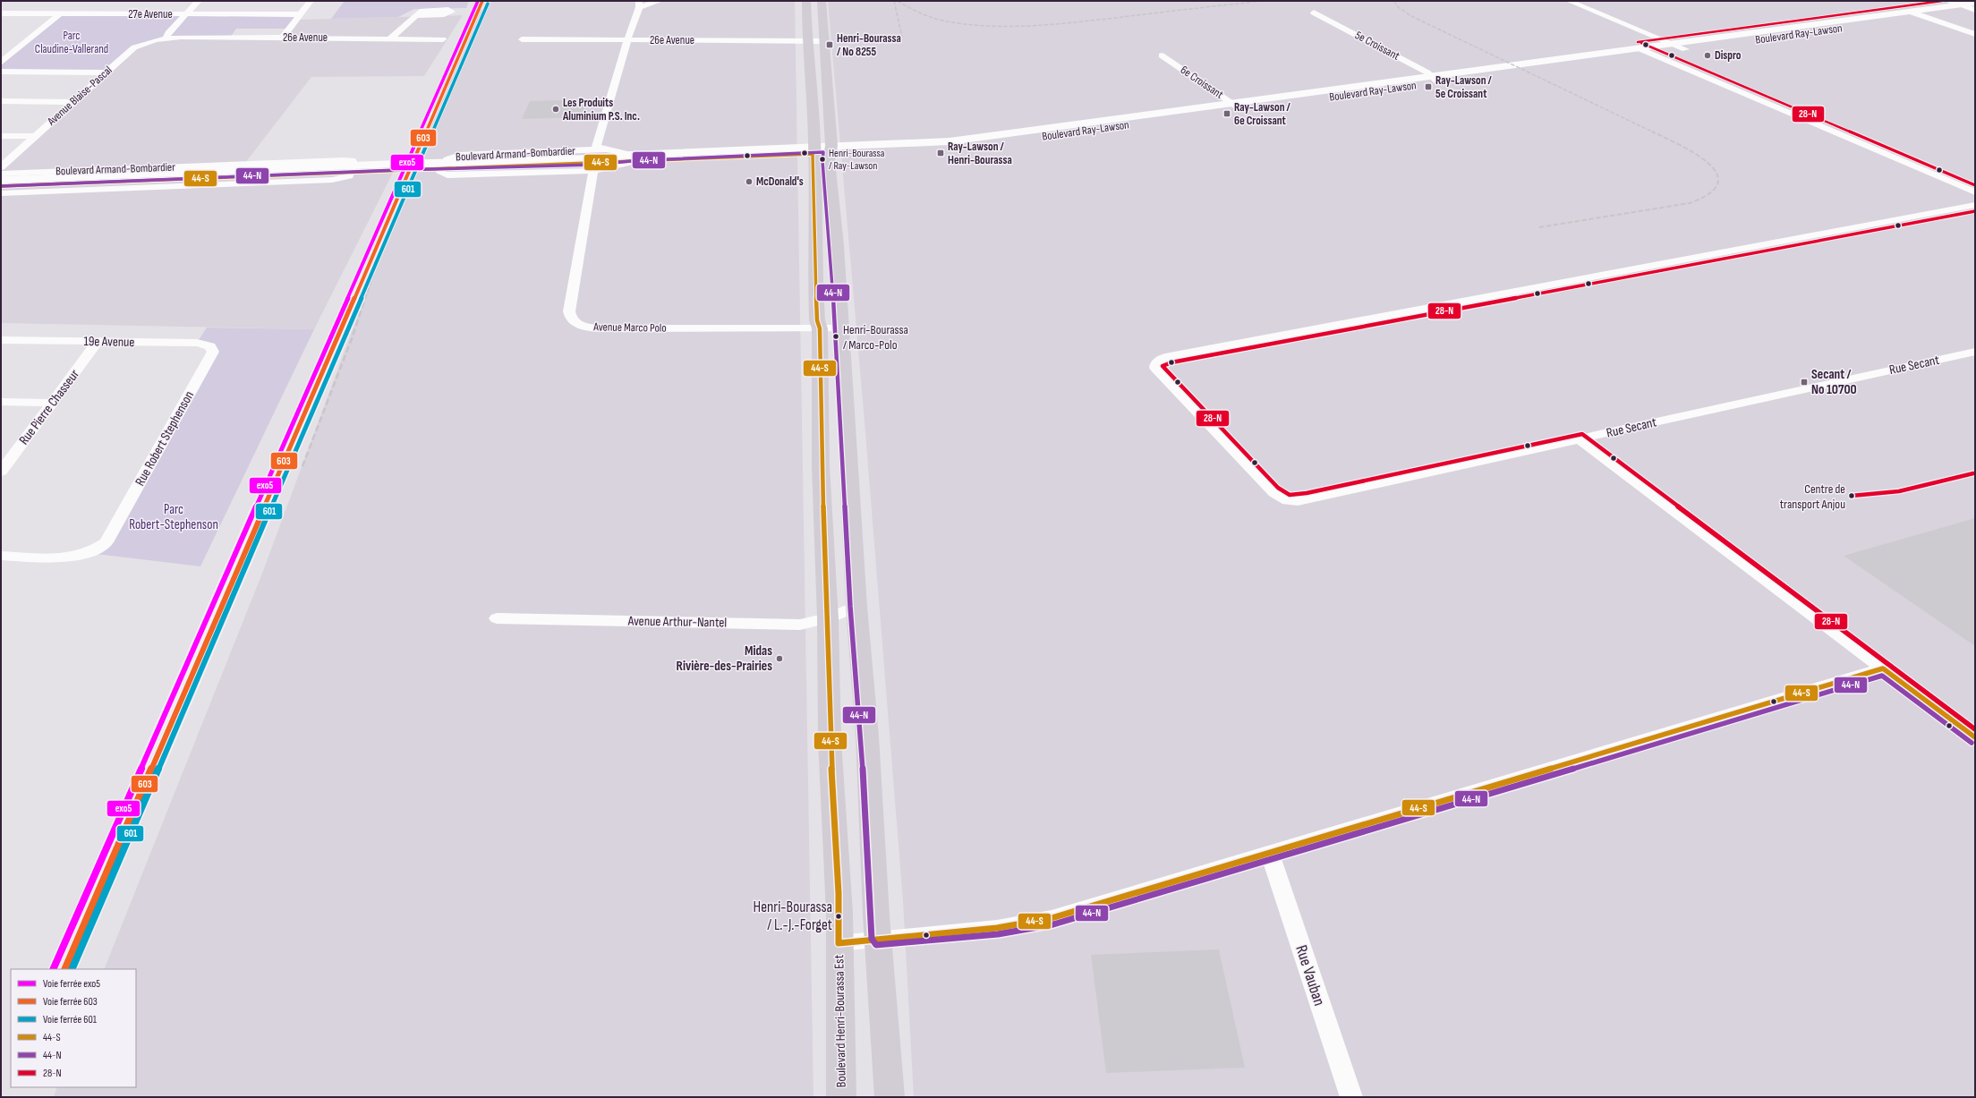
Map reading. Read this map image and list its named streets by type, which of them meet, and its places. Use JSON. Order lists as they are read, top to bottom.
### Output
{
  "streets": {
    "main road": ["Boulevard Henri-Bourassa Est"],
    "street": [
      "27e Avenue",
      "Boulevard Ray-Lawson",
      "26e Avenue",
      "5e Croissant",
      "6e Croissant",
      "Avenue Blaise-Pascal",
      "Boulevard Armand-Bombardier",
      "Avenue Marco Polo",
      "19e Avenue",
      "Rue Secant",
      "Rue Pierre Chasseur",
      "Rue Robert Stephenson",
      "Avenue Arthur-Nantel",
      "Rue Vauban"
    ]
  },
  "crossings": [
    ["Boulevard Ray-Lawson", "5e Croissant"],
    ["Boulevard Ray-Lawson", "6e Croissant"],
    ["Boulevard Ray-Lawson", "Boulevard Armand-Bombardier"],
    ["Boulevard Ray-Lawson", "Boulevard Henri-Bourassa Est"],
    ["26e Avenue", "Avenue Blaise-Pascal"],
    ["26e Avenue", "Boulevard Henri-Bourassa Est"],
    ["Boulevard Armand-Bombardier", "Avenue Marco Polo"],
    ["Boulevard Armand-Bombardier", "Boulevard Henri-Bourassa Est"],
    ["Avenue Marco Polo", "Boulevard Henri-Bourassa Est"],
    ["19e Avenue", "Rue Pierre Chasseur"],
    ["19e Avenue", "Rue Robert Stephenson"],
    ["Avenue Arthur-Nantel", "Boulevard Henri-Bourassa Est"]
  ],
  "parks": ["Parc Claudine-Vallerand", "Parc Robert-Stephenson"],
  "places": {
    "transit": [
      "Henri-Bourassa / No 8255",
      "Ray-Lawson / 5e Croissant",
      "Ray-Lawson / 6e Croissant",
      "Ray-Lawson / Henri-Bourassa",
      "Secant / No 10700"
    ],
    "other": [
      "Dispro",
      "Les Produits Aluminium P.S. Inc.",
      "Henri-Bourassa / Ray-Lawson",
      "McDonald's",
      "Henri-Bourassa / Marco-Polo",
      "Centre de transport Anjou",
      "Midas Rivière-des-Prairies",
      "Henri-Bourassa / L.-J.-Forget"
    ]
  },
  "lines": [
    "rail line exo5",
    "rail line 603",
    "transit line 28-N",
    "rail line 601",
    "transit line 44-N",
    "transit line 44-S"
  ],
  "legend": [
    "Voie ferrée exo5",
    "Voie ferrée 603",
    "Voie ferrée 601",
    "44-S",
    "44-N",
    "28-N"
  ]
}
